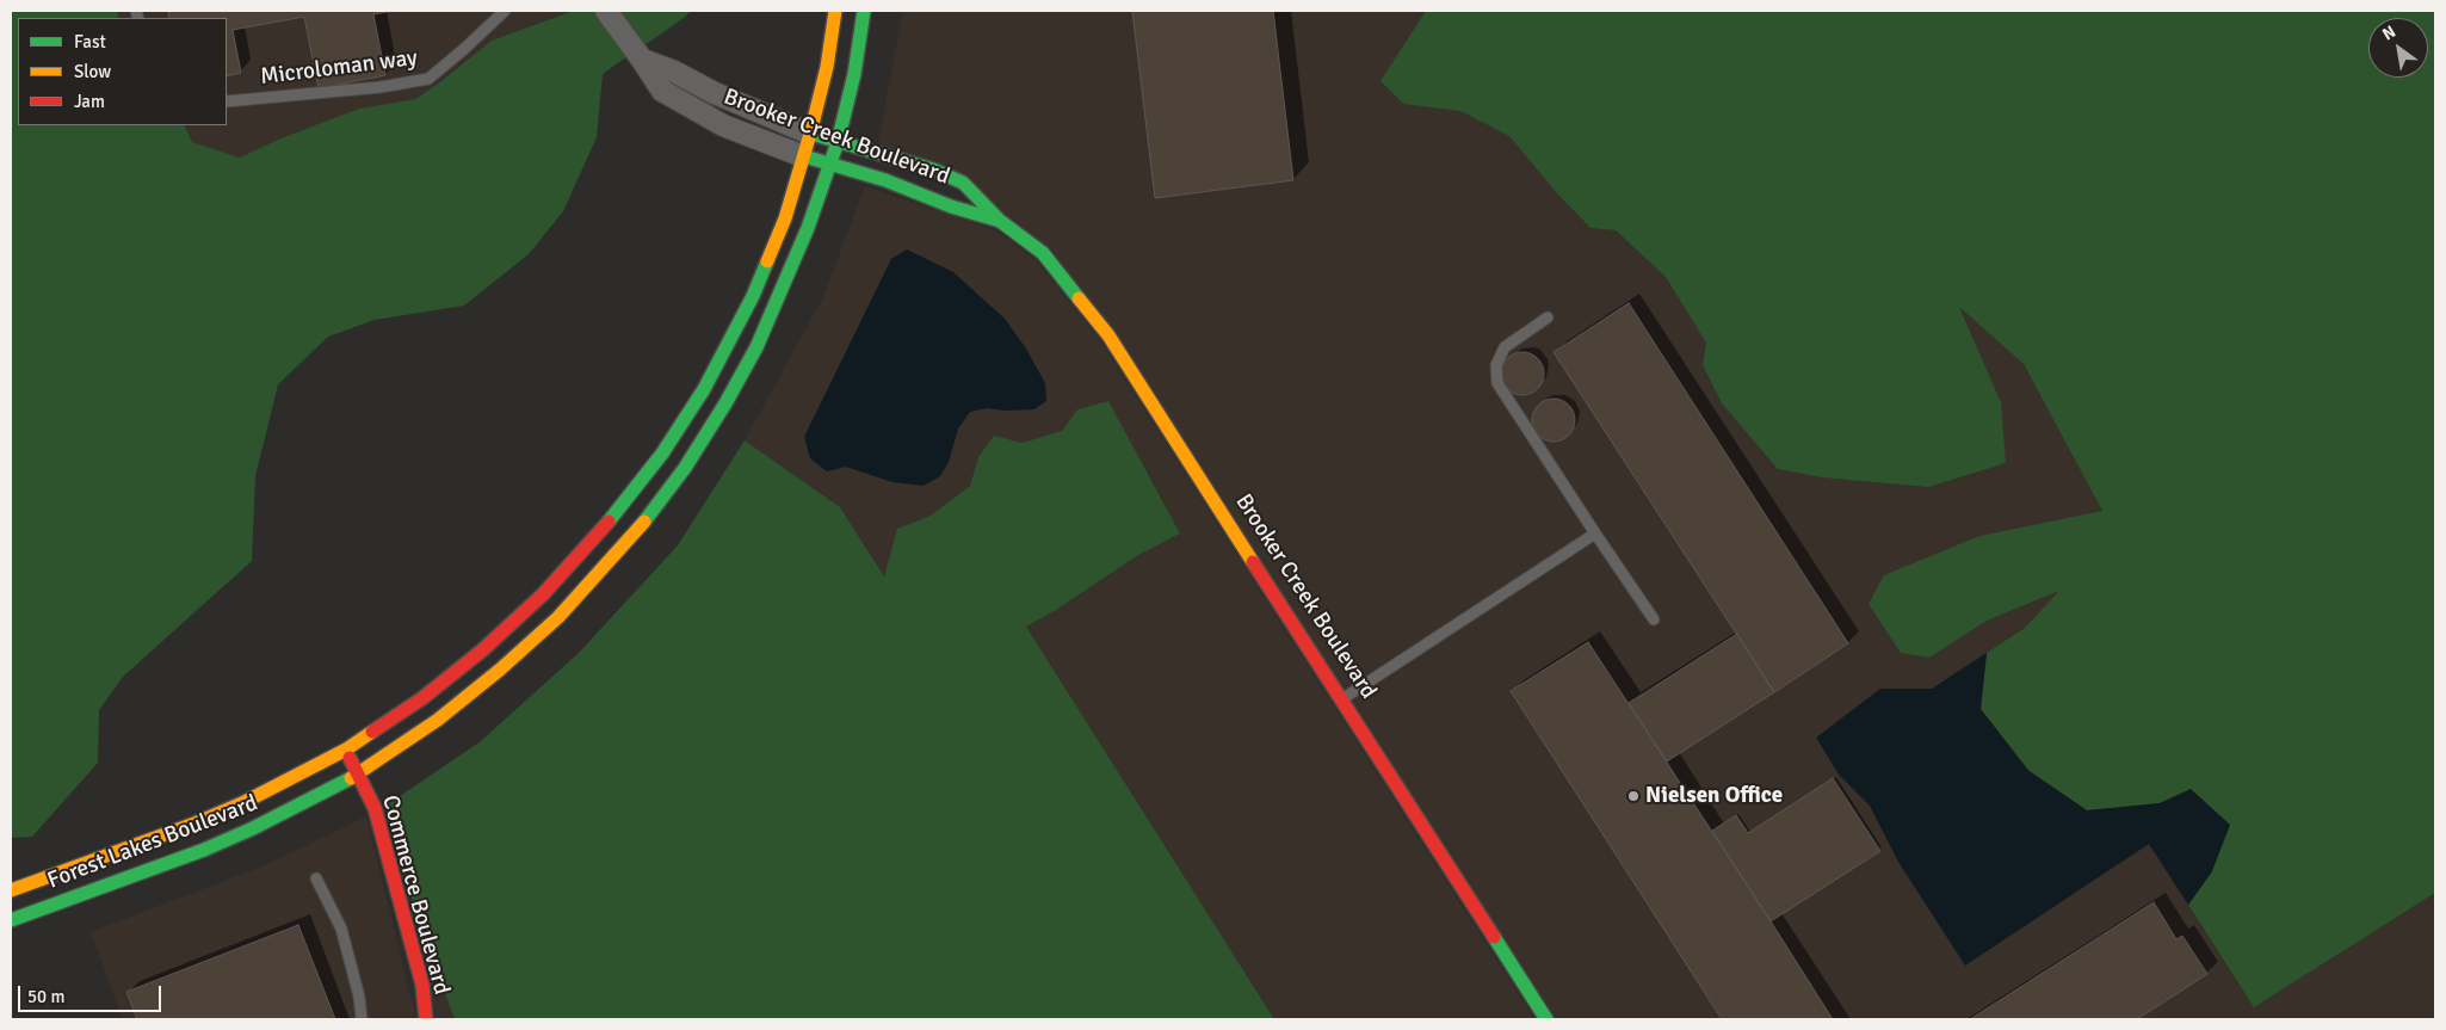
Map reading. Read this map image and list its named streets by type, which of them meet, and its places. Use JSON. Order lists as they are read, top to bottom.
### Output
{
  "streets": {
    "main road": ["Brooker Creek Boulevard", "Forest Lakes Boulevard", "Commerce Boulevard"],
    "lane": ["Microloman way"]
  },
  "crossings": [
    ["Brooker Creek Boulevard", "Forest Lakes Boulevard"],
    ["Forest Lakes Boulevard", "Commerce Boulevard"]
  ],
  "places": ["Nielsen Office"],
  "legend": ["Fast", "Slow", "Jam"],
  "scale_bar": "50 m",
  "north": "top left"
}
